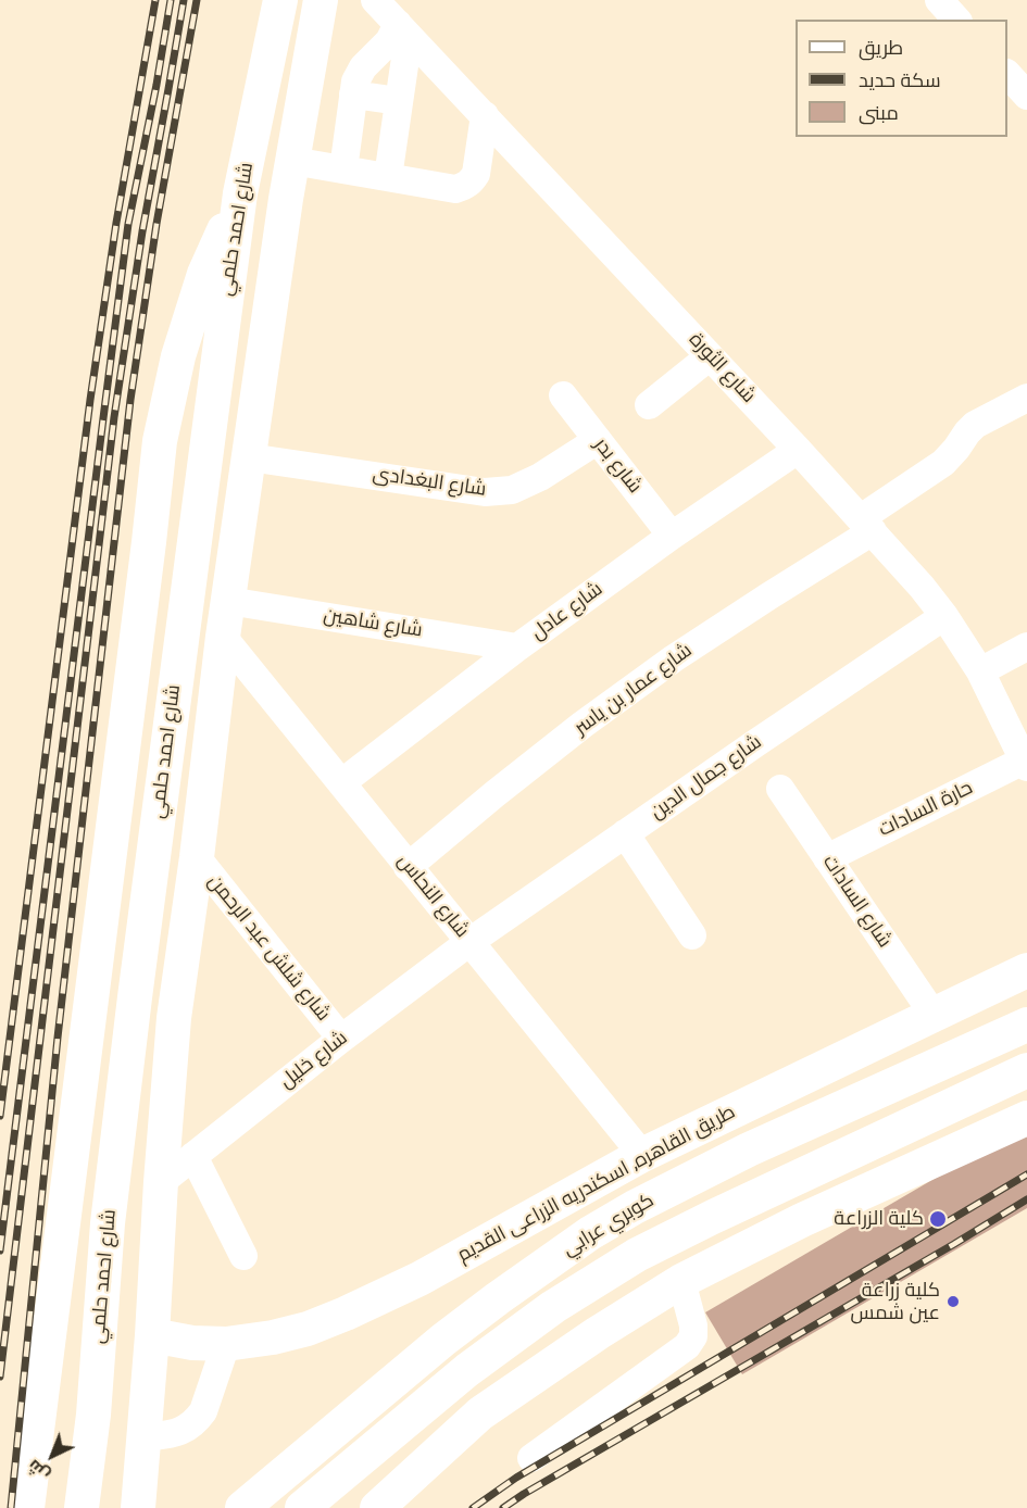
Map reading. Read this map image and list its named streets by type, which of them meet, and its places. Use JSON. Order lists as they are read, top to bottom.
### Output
{
  "streets": {
    "main road": ["شارع احمد حلمي", "طريق القاهره, اسكندريه الزراعى القديم", "كوبري عرابي"],
    "street": [
      "شارع الثورة",
      "شارع بدر",
      "شارع البغدادى",
      "شارع عادل",
      "شارع شاهين",
      "شارع عمار بن ياسر",
      "شارع جمال الدين",
      "حارة السادات",
      "شارع النحاس",
      "شارع السادات",
      "شارع شلش عبد الرحمن",
      "شارع خليل"
    ]
  },
  "crossings": [
    ["شارع الثورة", "شارع عادل"],
    ["شارع الثورة", "شارع عمار بن ياسر"],
    ["شارع الثورة", "شارع جمال الدين"],
    ["شارع الثورة", "حارة السادات"],
    ["شارع بدر", "شارع البغدادى"],
    ["شارع بدر", "شارع عادل"],
    ["شارع عادل", "شارع شاهين"],
    ["شارع عادل", "شارع النحاس"],
    ["شارع عمار بن ياسر", "شارع النحاس"],
    ["شارع جمال الدين", "شارع النحاس"],
    ["شارع جمال الدين", "شارع خليل"],
    ["حارة السادات", "شارع السادات"],
    ["شارع النحاس", "شارع خليل"],
    ["شارع النحاس", "طريق القاهره, اسكندريه الزراعى القديم"],
    ["شارع السادات", "طريق القاهره, اسكندريه الزراعى القديم"],
    ["شارع شلش عبد الرحمن", "شارع خليل"]
  ],
  "places": ["كلية الزراعة", "كلية زراعة عين شمس"],
  "legend": ["طريق", "سكة حديد", "مبنى"],
  "north": "bottom left"
}
